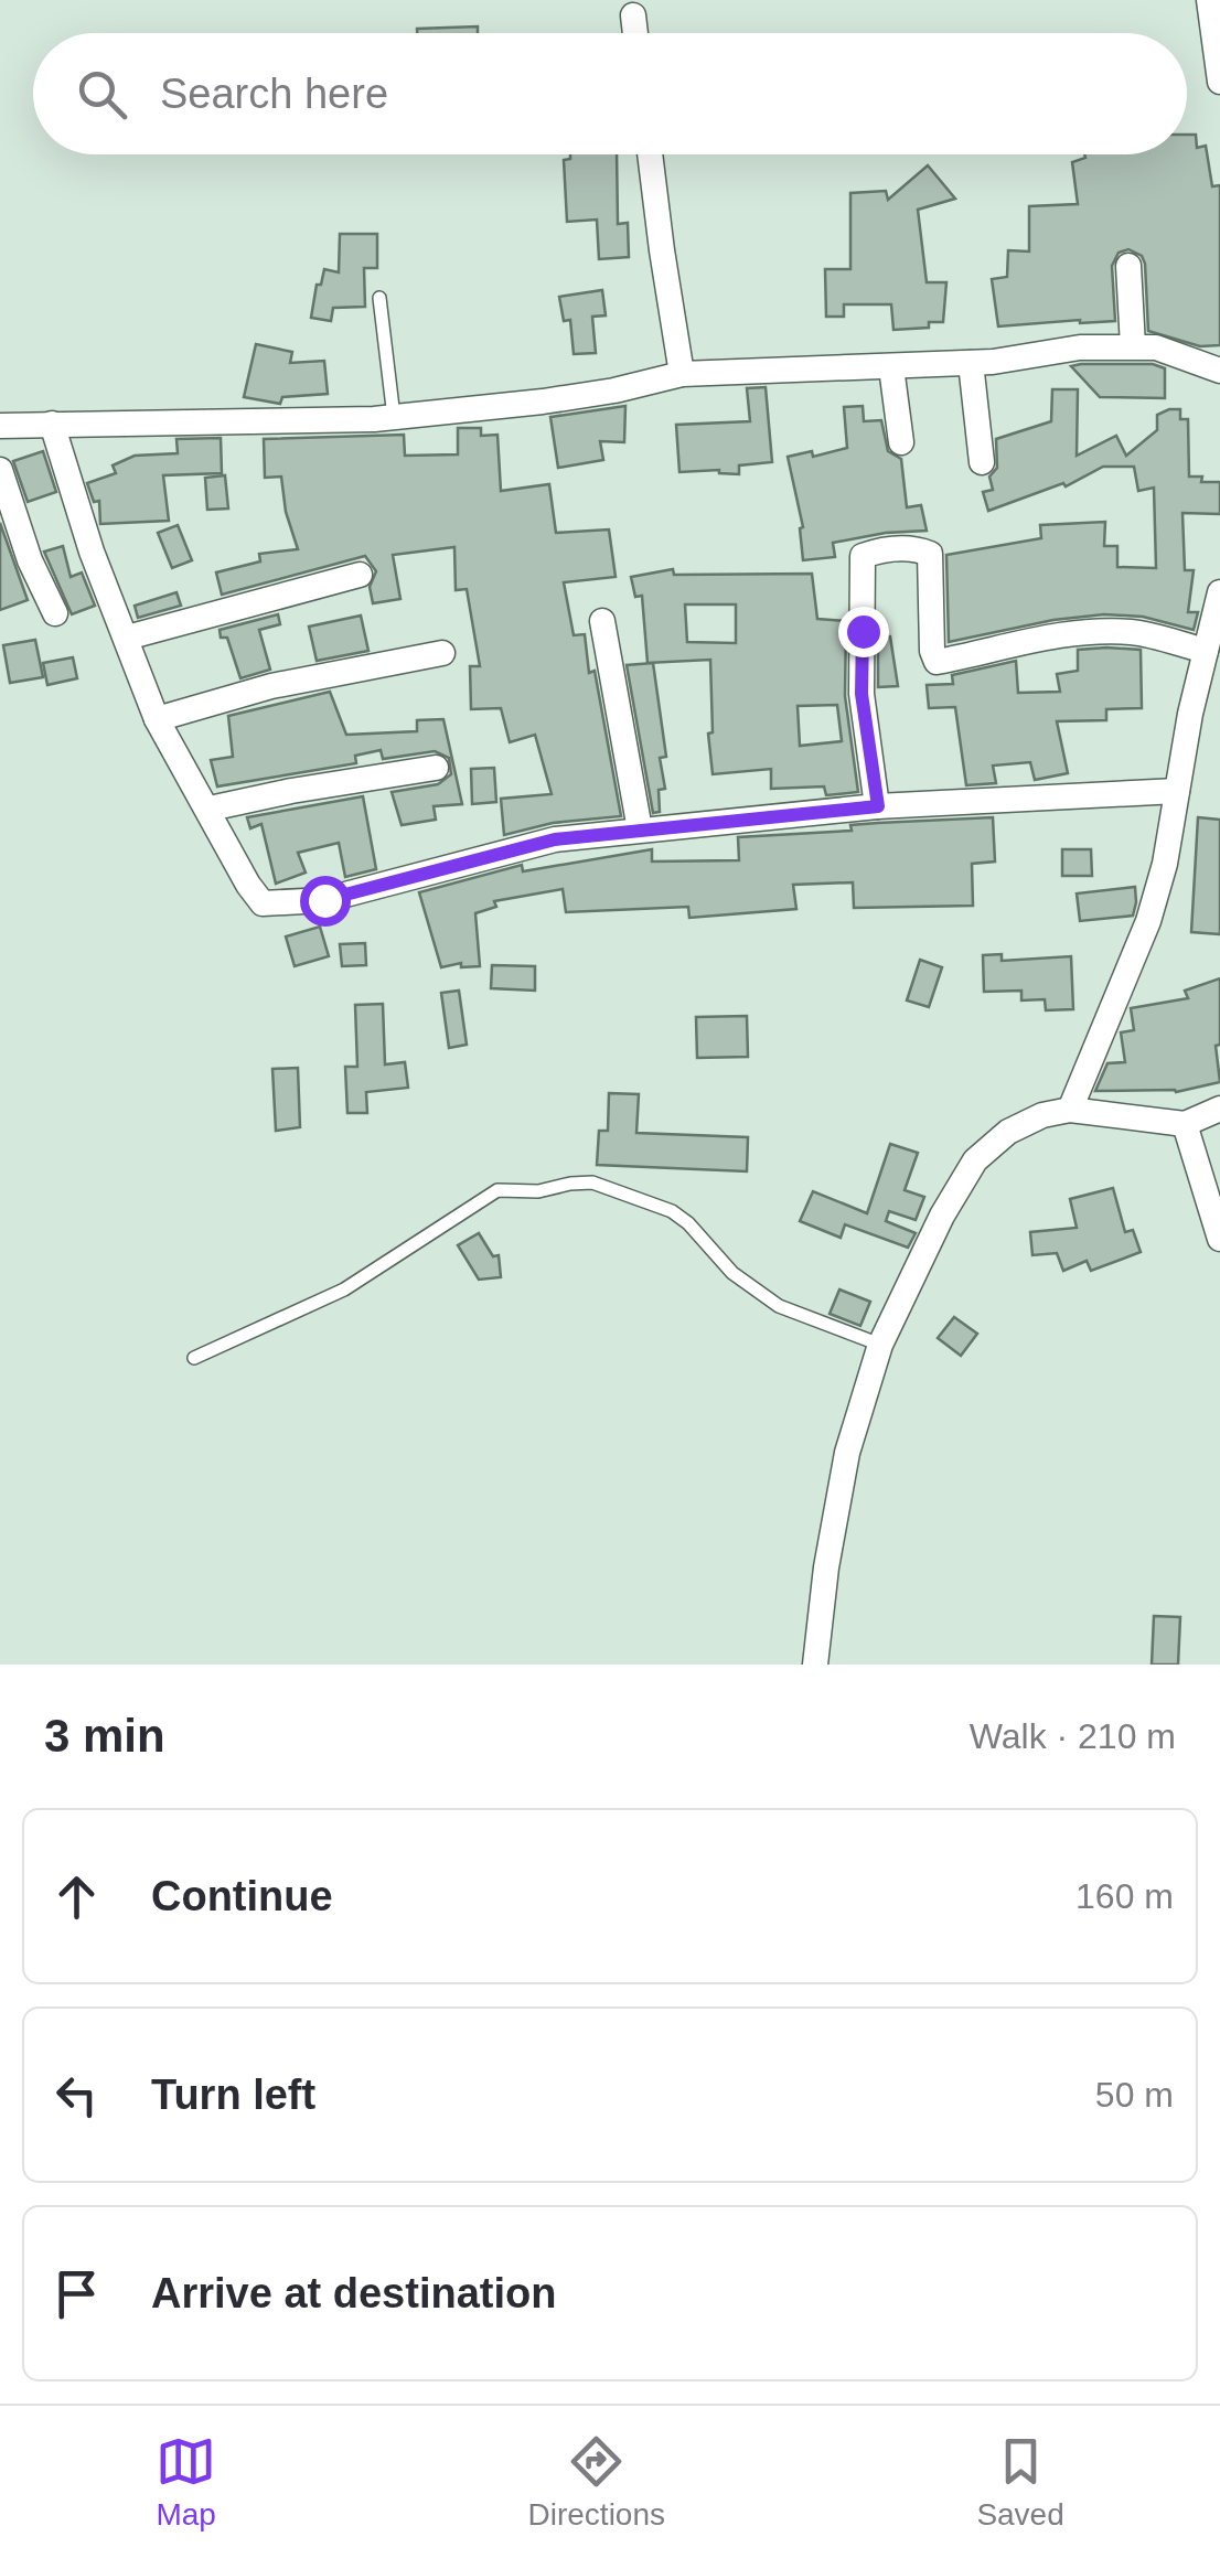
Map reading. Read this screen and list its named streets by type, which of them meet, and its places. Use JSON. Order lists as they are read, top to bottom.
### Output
{
  "page": {
    "search": "Search here",
    "heading": ["3 min", "Walk · 210 m"],
    "list": [
      ["Continue", "160 m"],
      ["Turn left", "50 m"],
      "Arrive at destination"
    ],
    "nav": ["Map", "Directions", "Saved"]
  }
}
